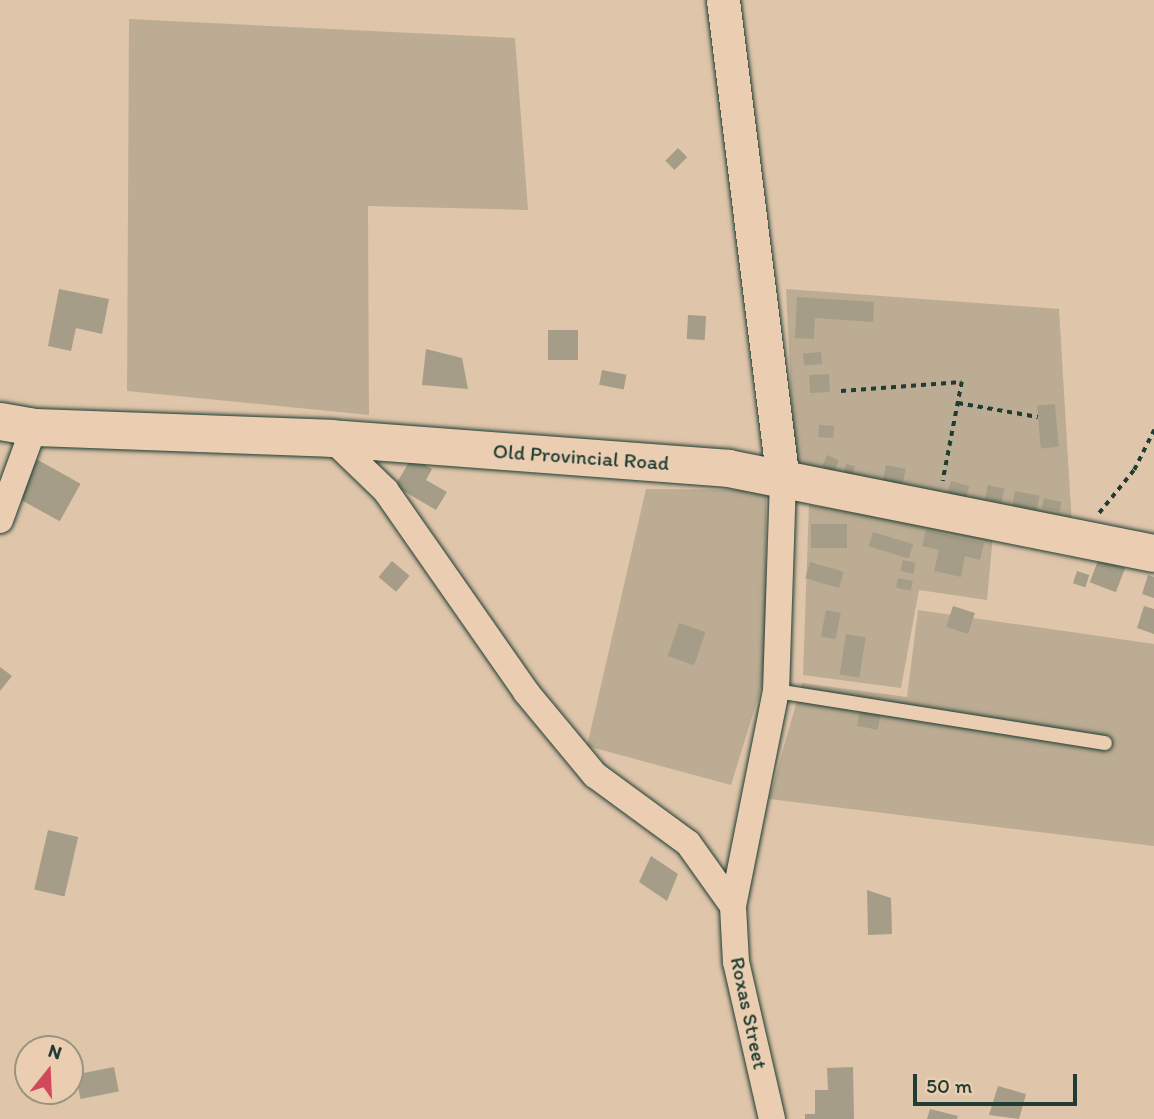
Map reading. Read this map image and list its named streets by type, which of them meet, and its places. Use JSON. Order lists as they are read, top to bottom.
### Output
{
  "streets": {
    "main road": ["Old Provincial Road"],
    "street": ["Roxas Street"]
  },
  "crossings": [
    ["Old Provincial Road", "Roxas Street"]
  ],
  "scale_bar": "50 m",
  "north": "top"
}
